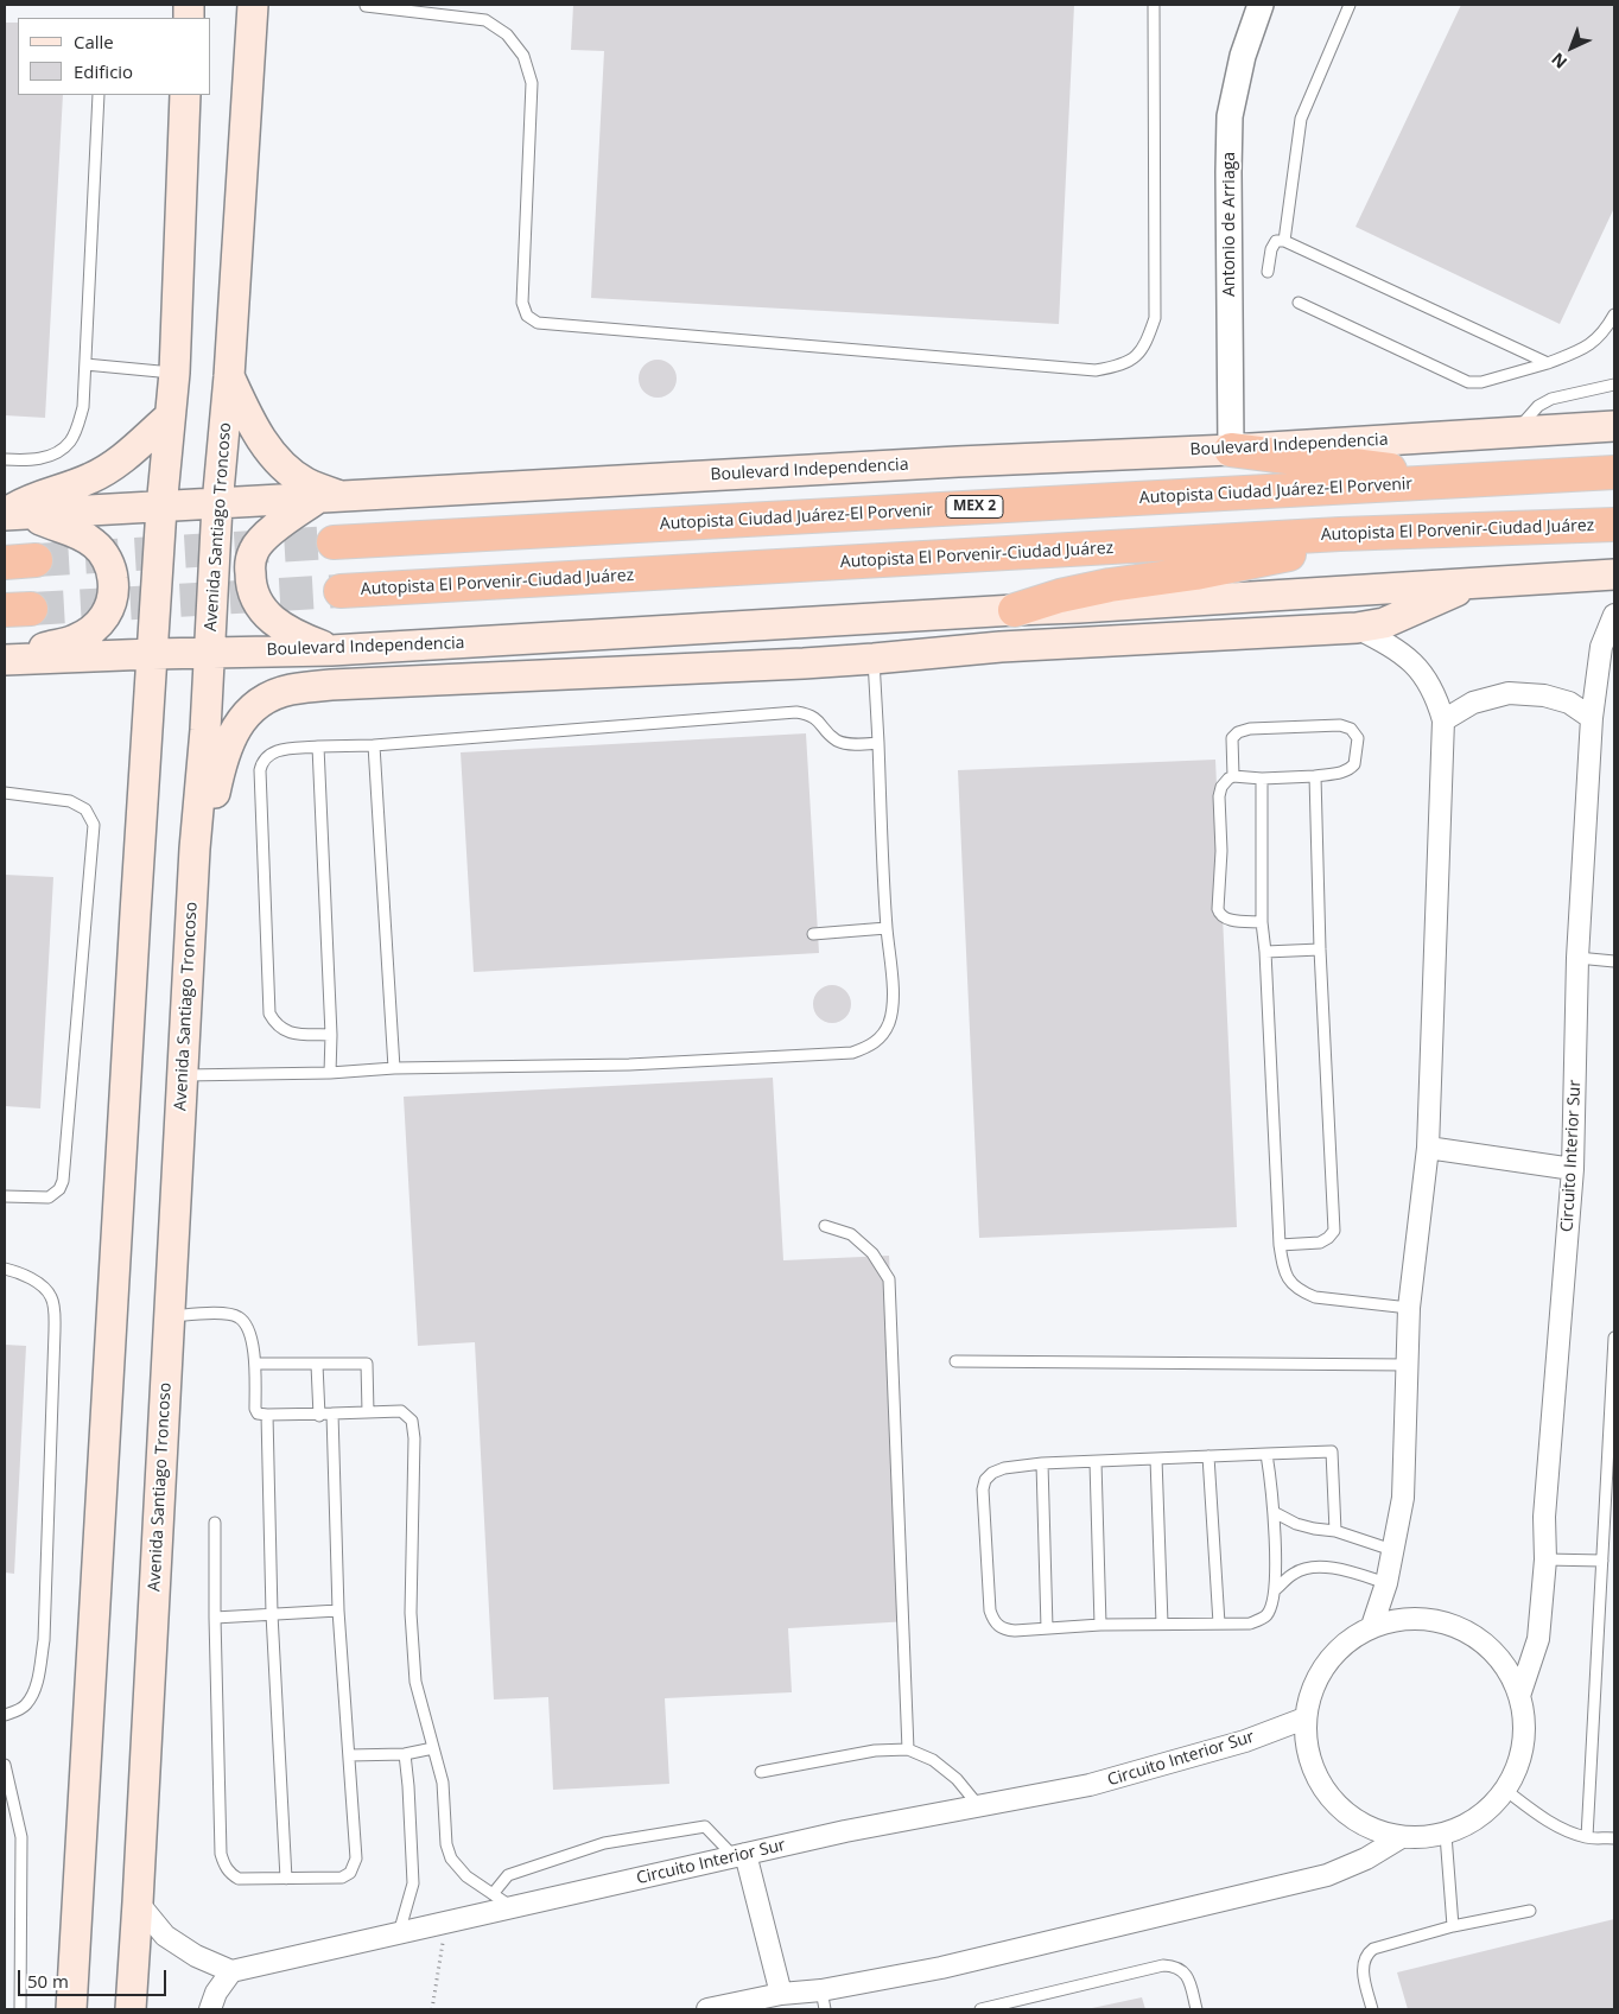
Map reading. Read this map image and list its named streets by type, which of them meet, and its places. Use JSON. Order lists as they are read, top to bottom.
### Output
{
  "streets": {
    "highway": ["Autopista Ciudad Juárez-El Porvenir", "MEX 2", "Autopista El Porvenir-Ciudad Juárez"],
    "main road": ["Boulevard Independencia", "Avenida Santiago Troncoso"],
    "street": ["Antonio de Arriaga", "Circuito Interior Sur"]
  },
  "crossings": [
    ["Antonio de Arriaga", "Boulevard Independencia"],
    ["Boulevard Independencia", "Avenida Santiago Troncoso"]
  ],
  "legend": ["Calle", "Edificio"],
  "scale_bar": "50 m",
  "north": "bottom left"
}
